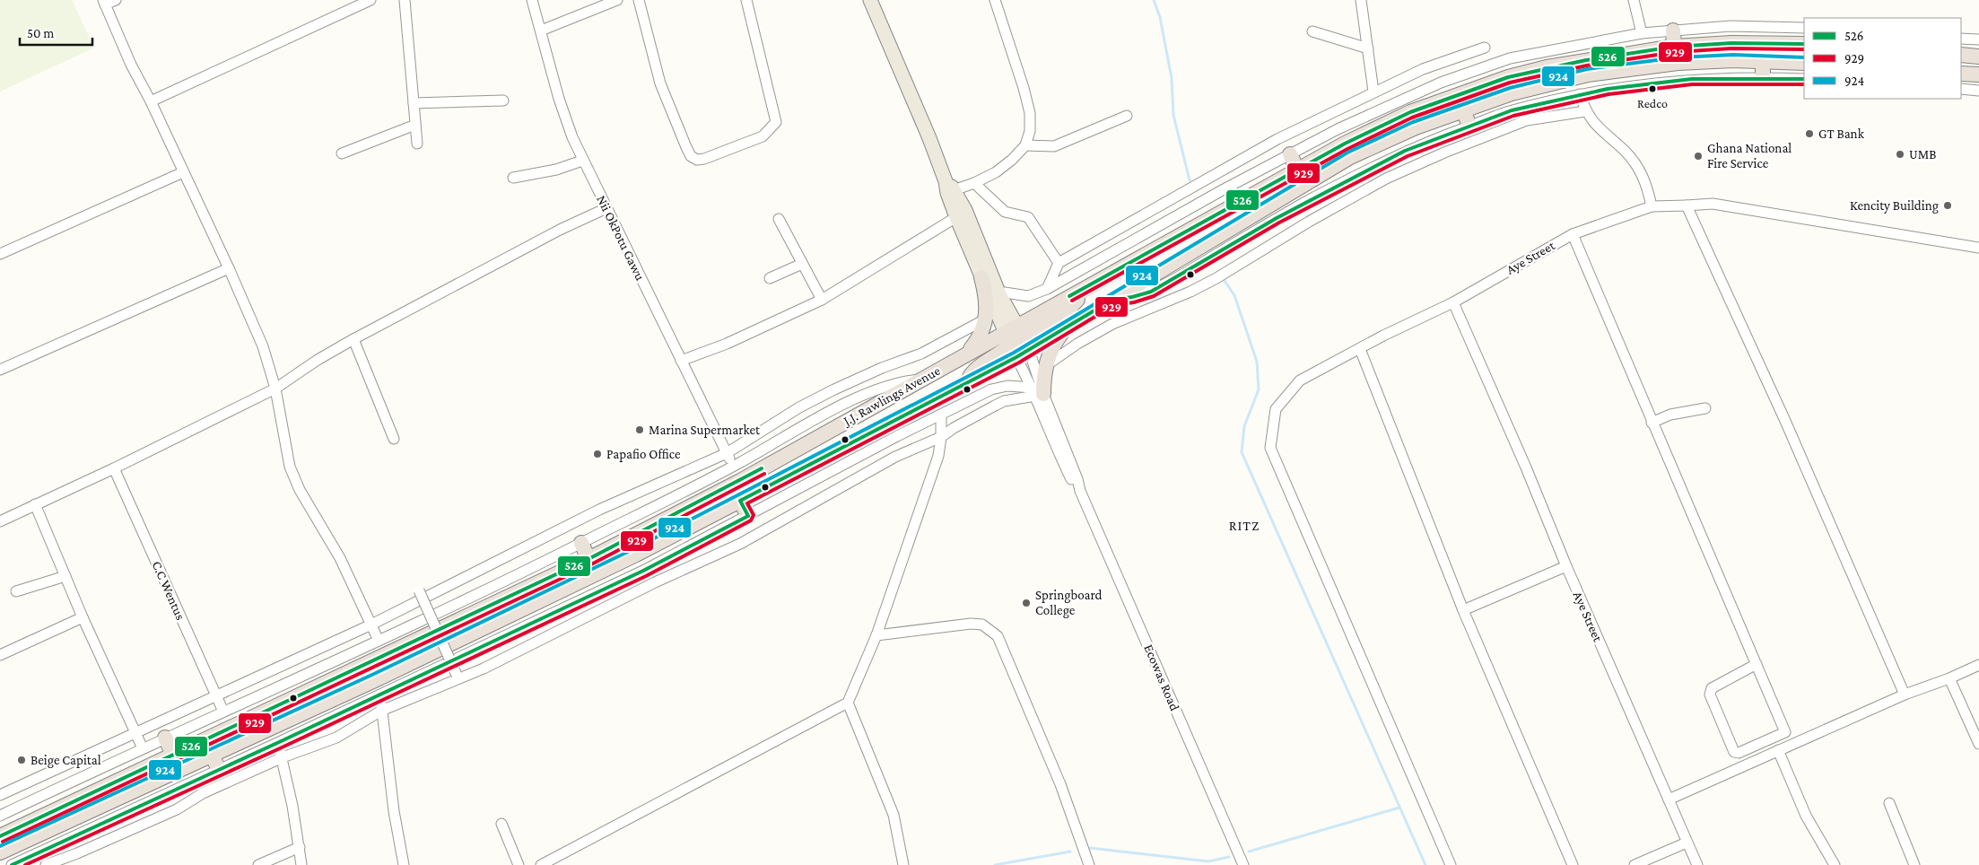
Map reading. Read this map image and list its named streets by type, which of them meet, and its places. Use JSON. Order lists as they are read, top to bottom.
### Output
{
  "streets": {
    "highway": ["J.J. Rawlings Avenue"],
    "street": [
      "Nii OkPotu Gawu",
      "Aye Street",
      "C.C Wentus",
      "Ecowas Road"
    ]
  },
  "crossings": [
    ["J.J. Rawlings Avenue", "Ecowas Road"]
  ],
  "districts": ["RITZ"],
  "places": [
    "Redco",
    "GT Bank",
    "UMB",
    "Ghana National Fire Service",
    "Kencity Building",
    "Marina Supermarket",
    "Papafio Office",
    "Springboard College",
    "Beige Capital"
  ],
  "lines": ["transit line 526", "transit line 929", "transit line 924"],
  "legend": ["526", "929", "924"],
  "scale_bar": "50 m"
}
